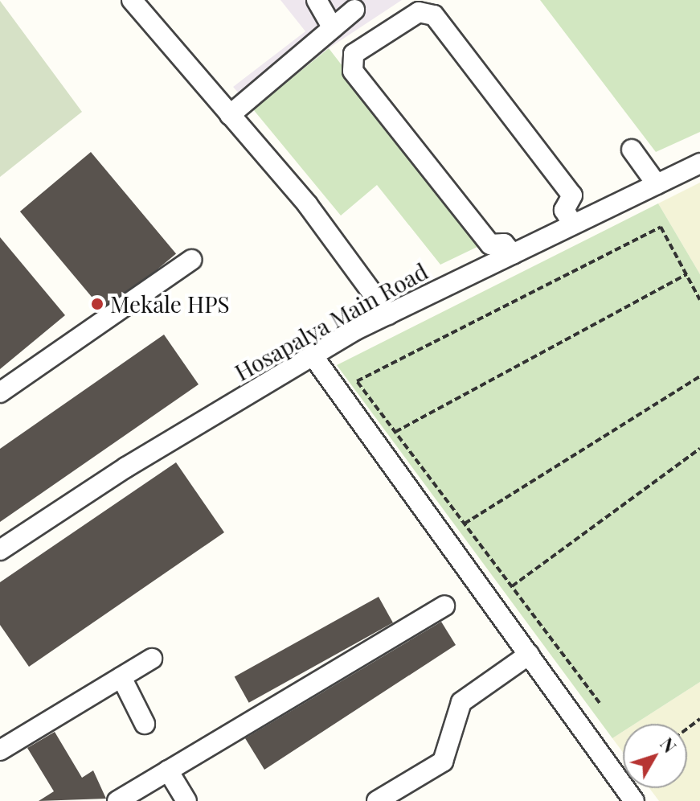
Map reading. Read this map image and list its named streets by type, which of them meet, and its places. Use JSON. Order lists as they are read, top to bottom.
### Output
{
  "streets": {
    "street": ["Hosapalya Main Road"]
  },
  "places": ["Mekale HPS"],
  "north": "top right"
}
